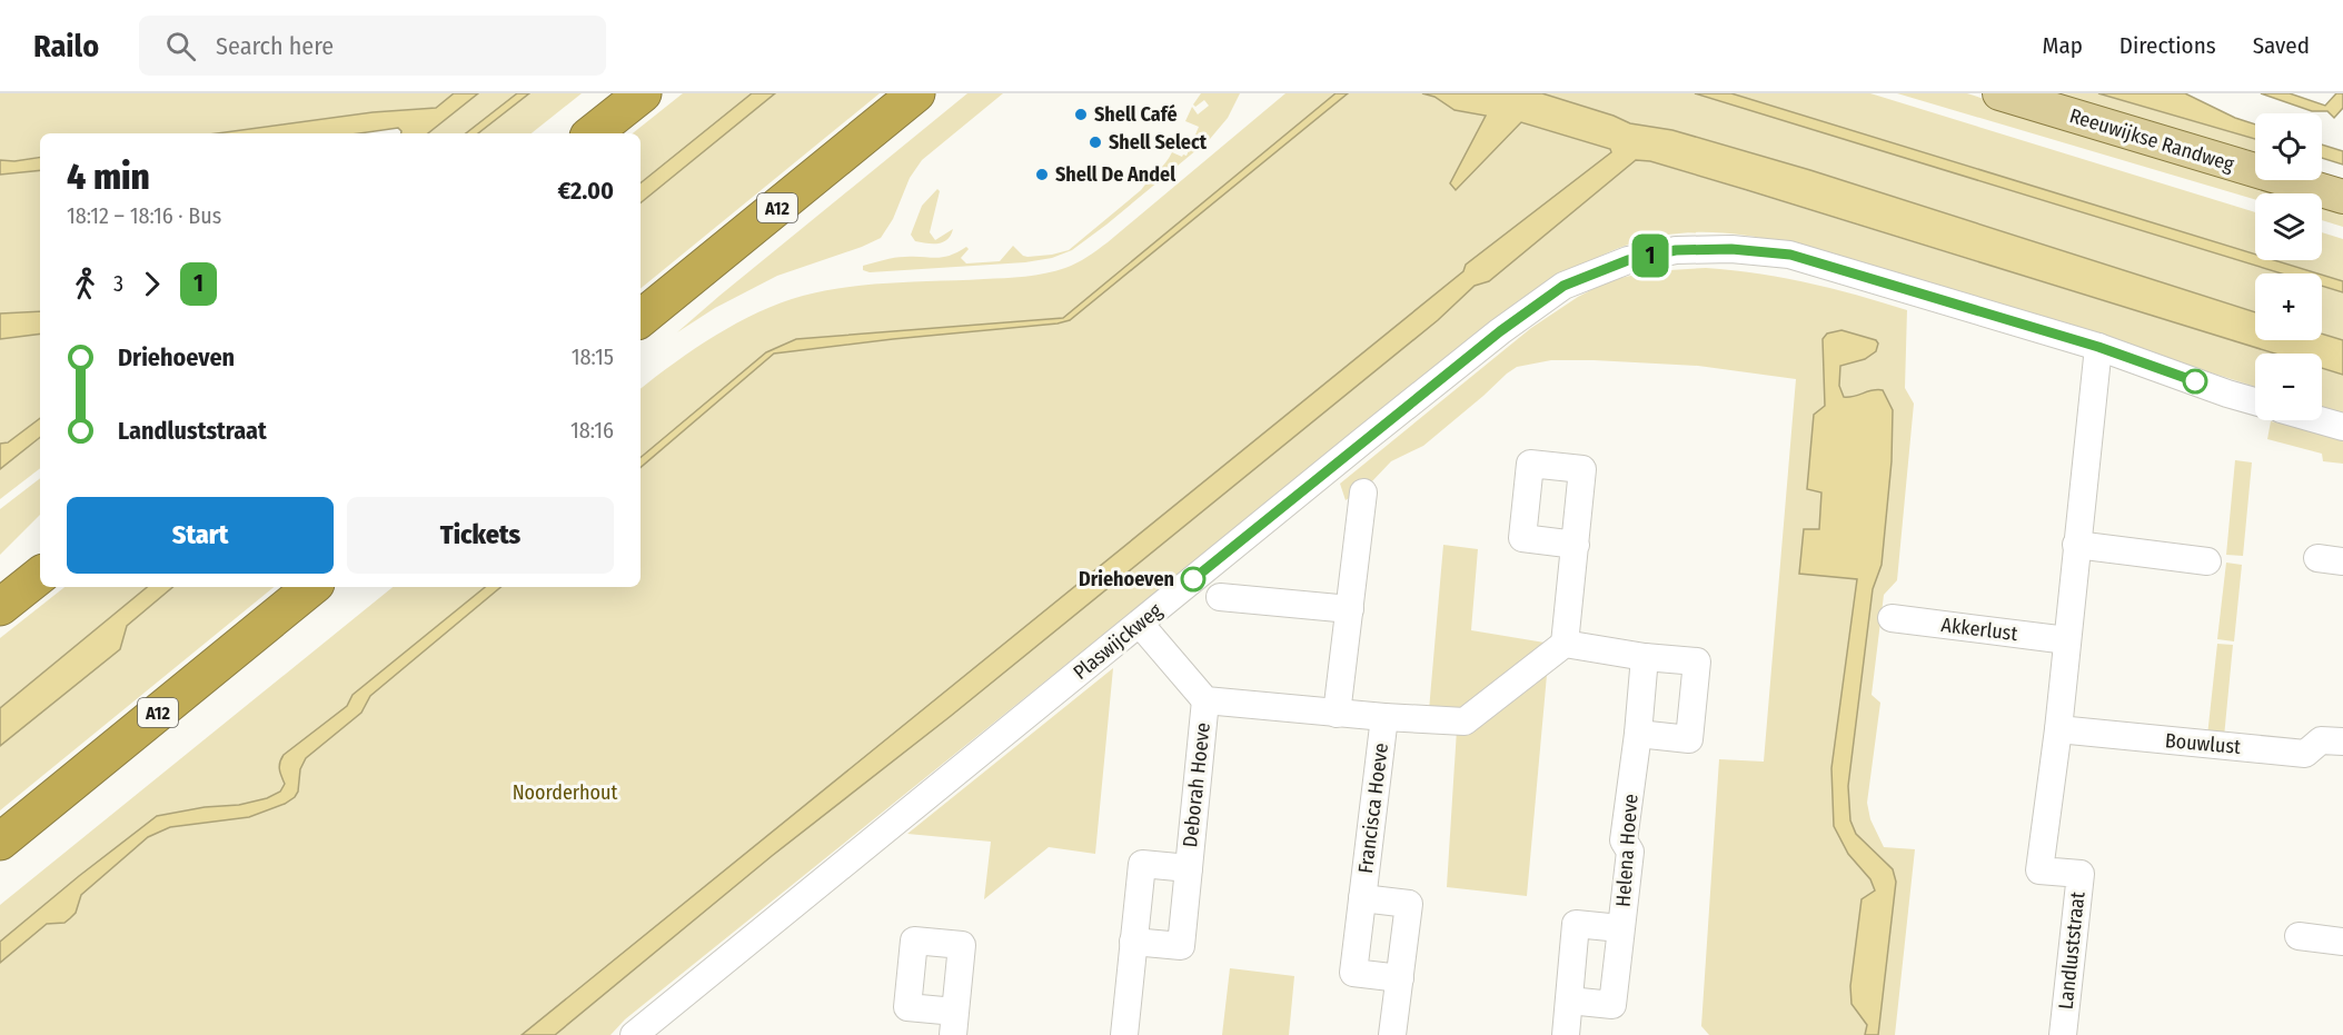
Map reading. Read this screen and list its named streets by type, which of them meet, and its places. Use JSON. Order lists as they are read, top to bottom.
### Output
{
  "streets": {
    "highway": ["A12"],
    "main road": ["Reeuwijkse Randweg"],
    "street": [
      "Akkerlust",
      "Plaswijckweg",
      "Bouwlust",
      "Deborah Hoeve",
      "Francisca Hoeve",
      "Helena Hoeve",
      "Landluststraat"
    ]
  },
  "crossings": [
    ["Akkerlust", "Landluststraat"],
    ["Plaswijckweg", "Landluststraat"],
    ["Bouwlust", "Landluststraat"]
  ],
  "parks": ["Noorderhout"],
  "places": [
    "Shell Café",
    "Shell Select",
    "Shell De Andel",
    "Driehoeven"
  ],
  "lines": ["bus line 1"],
  "page": {
    "header": "Railo",
    "search": "Search here",
    "nav": ["Map", "Directions", "Saved"],
    "on_map": "1",
    "map_buttons": ["+", "−"],
    "heading": ["4 min", "18:12 – 18:16 · Bus", "€2.00"],
    "legs": ["3", "1"],
    "list": [
      {
        "name": "Driehoeven",
        "value": "18:15"
      },
      {
        "name": "Landluststraat",
        "value": "18:16"
      }
    ],
    "buttons": ["Start", "Tickets"]
  }
}
